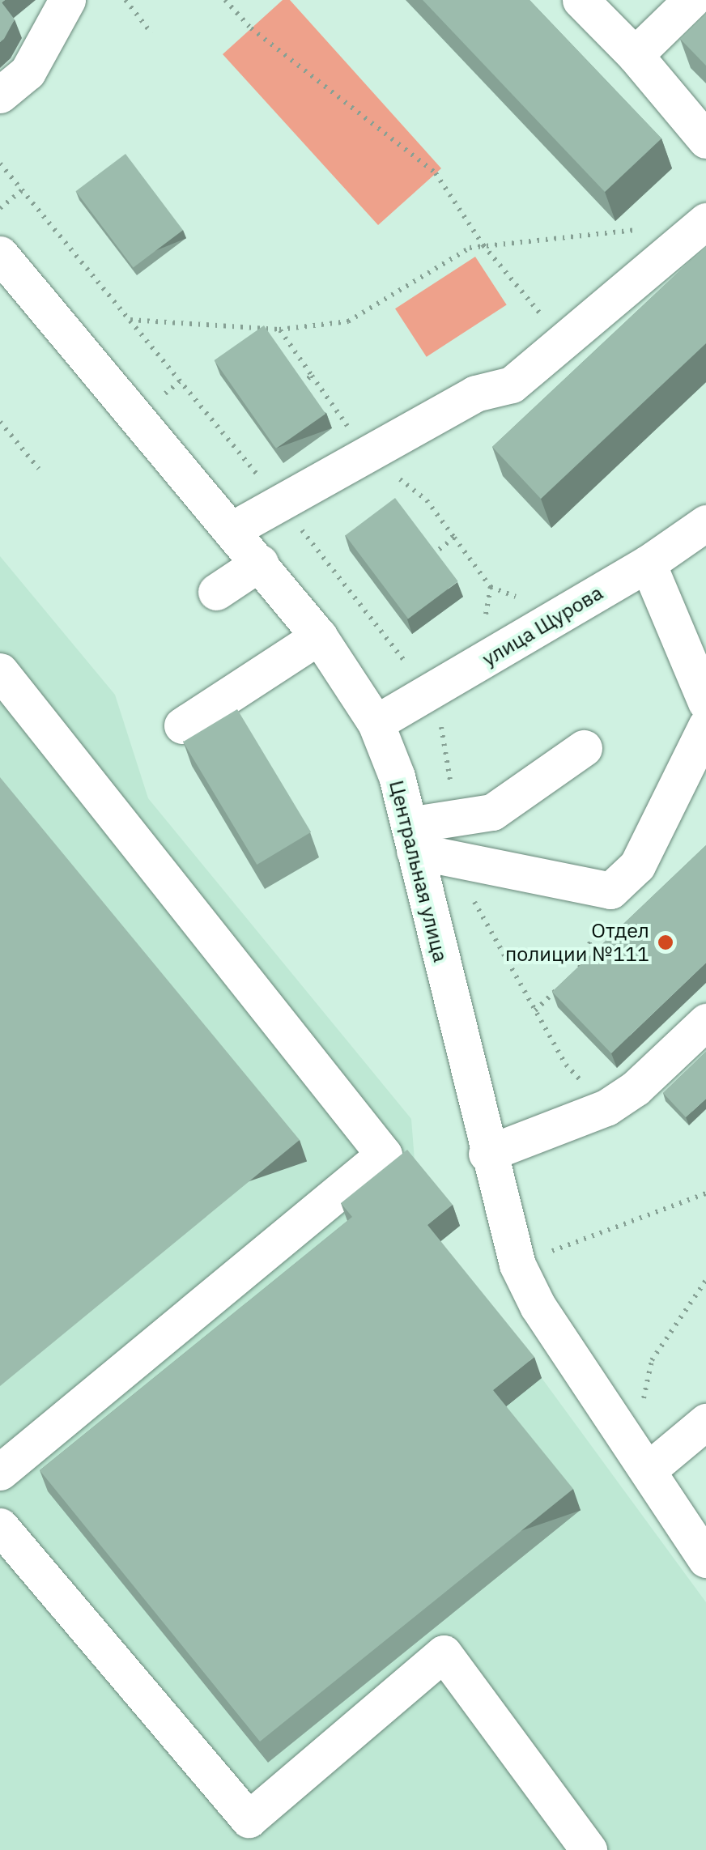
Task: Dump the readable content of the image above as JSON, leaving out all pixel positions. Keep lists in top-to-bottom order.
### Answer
{
  "streets": {
    "street": ["улица Щурова", "Центральная улица"]
  },
  "crossings": [
    ["улица Щурова", "Центральная улица"]
  ],
  "places": ["Отдел полиции №111"]
}
